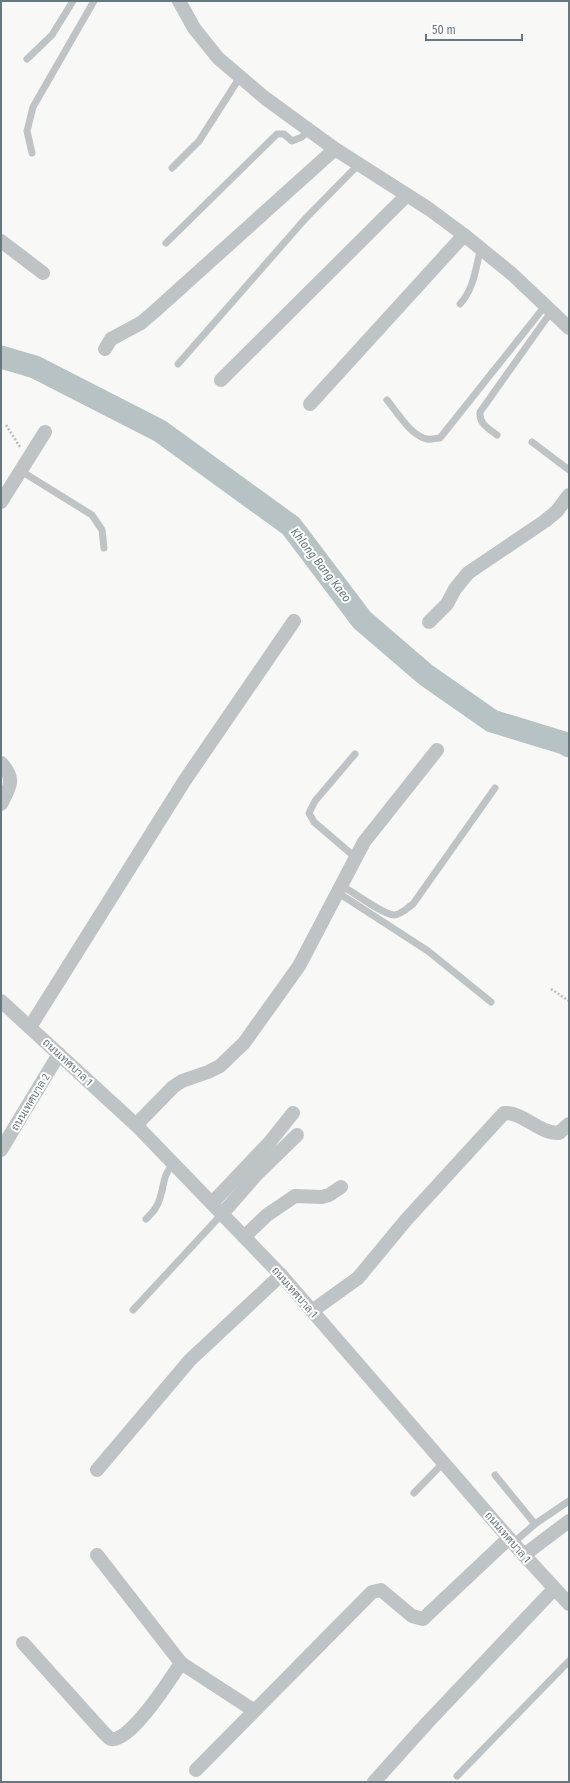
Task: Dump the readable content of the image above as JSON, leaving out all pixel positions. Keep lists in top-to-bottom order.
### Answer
{
  "streets": {
    "street": ["ถนนเทศบาล 1", "ถนนเทศบาล 2"]
  },
  "crossings": [
    ["ถนนเทศบาล 1", "ถนนเทศบาล 2"]
  ],
  "water": ["Khlong Bang Kaeo"],
  "scale_bar": "50 m"
}
